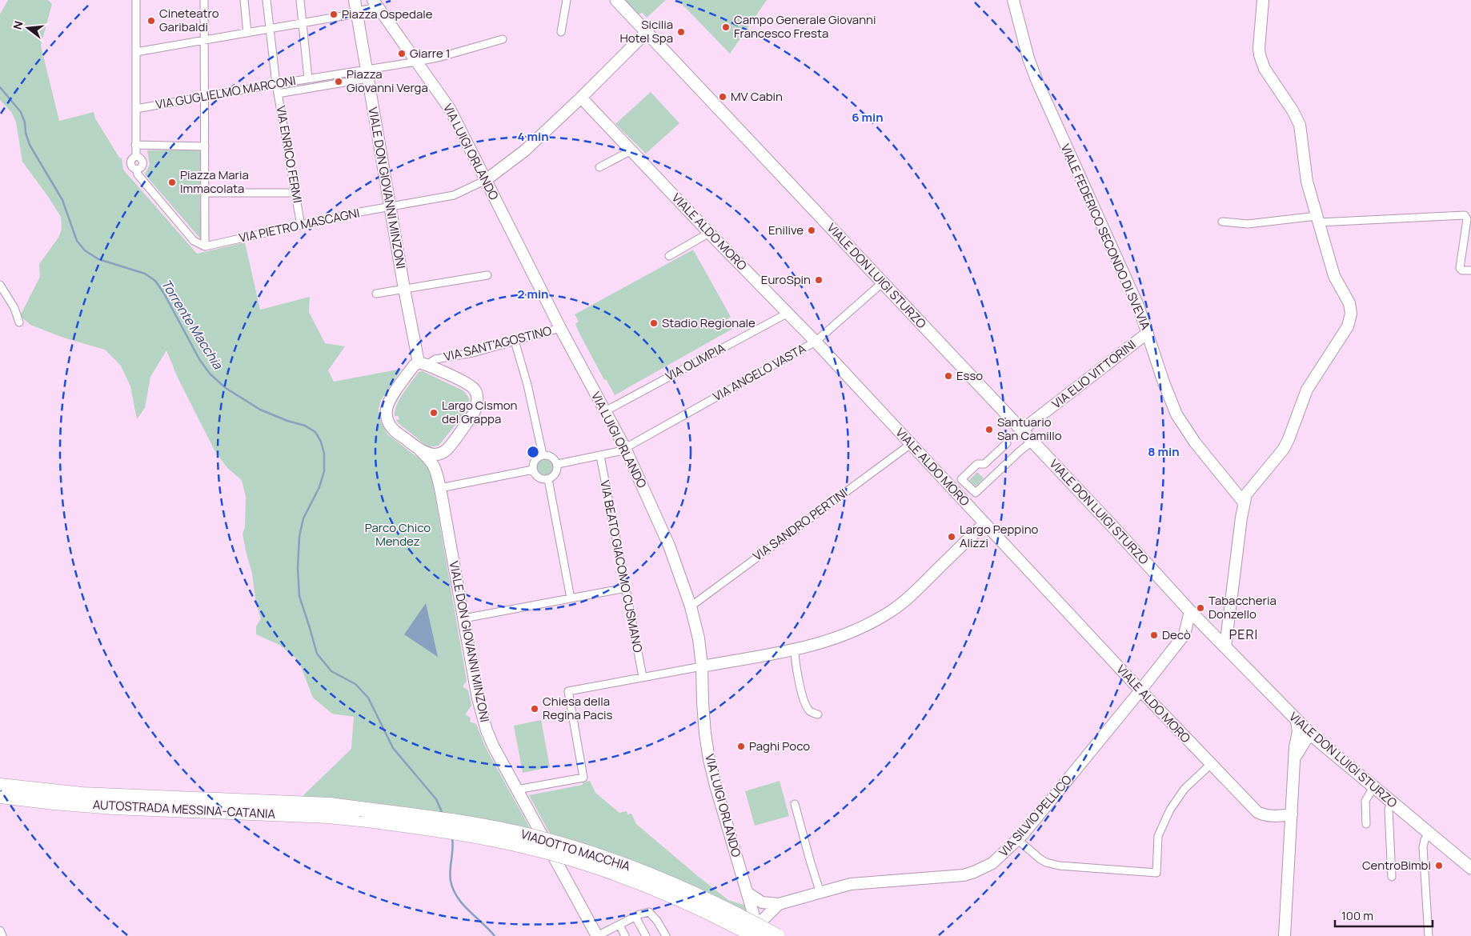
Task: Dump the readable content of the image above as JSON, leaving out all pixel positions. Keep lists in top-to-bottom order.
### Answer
{
  "streets": {
    "highway": ["AUTOSTRADA MESSINA-CATANIA", "VIADOTTO MACCHIA"],
    "main road": ["VIALE DON LUIGI STURZO"],
    "street": [
      "VIA GUGLIELMO MARCONI",
      "VIA LUIGI ORLANDO",
      "VIA ENRICO FERMI",
      "VIALE DON GIOVANNI MINZONI",
      "VIA PIETRO MASCAGNI",
      "VIALE ALDO MORO",
      "VIALE FEDERICO SECONDO DI SVEVIA",
      "VIA SANT'AGOSTINO",
      "VIA OLIMPIA",
      "VIA ANGELO VASTA",
      "VIA ELIO VITTORINI",
      "VIA SANDRO PERTINI",
      "VIA BEATO GIACOMO CUSMANO",
      "VIA SILVIO PELLICO"
    ]
  },
  "crossings": [
    ["VIA GUGLIELMO MARCONI", "VIA ENRICO FERMI"],
    ["VIA GUGLIELMO MARCONI", "VIALE DON GIOVANNI MINZONI"],
    ["VIA LUIGI ORLANDO", "VIA PIETRO MASCAGNI"],
    ["VIA LUIGI ORLANDO", "VIA SANT'AGOSTINO"],
    ["VIA LUIGI ORLANDO", "VIA OLIMPIA"],
    ["VIA LUIGI ORLANDO", "VIA ANGELO VASTA"],
    ["VIA LUIGI ORLANDO", "VIA SANDRO PERTINI"],
    ["VIA LUIGI ORLANDO", "VIADOTTO MACCHIA"],
    ["VIA ENRICO FERMI", "VIA PIETRO MASCAGNI"],
    ["VIALE DON GIOVANNI MINZONI", "VIA PIETRO MASCAGNI"],
    ["VIALE DON GIOVANNI MINZONI", "VIA SANT'AGOSTINO"],
    ["VIALE ALDO MORO", "VIA OLIMPIA"],
    ["VIALE ALDO MORO", "VIA ANGELO VASTA"],
    ["VIALE ALDO MORO", "VIA SANDRO PERTINI"],
    ["VIALE ALDO MORO", "VIA SILVIO PELLICO"],
    ["VIALE FEDERICO SECONDO DI SVEVIA", "VIA ELIO VITTORINI"],
    ["VIALE DON LUIGI STURZO", "VIA ANGELO VASTA"],
    ["VIALE DON LUIGI STURZO", "VIA ELIO VITTORINI"],
    ["VIA ANGELO VASTA", "VIA BEATO GIACOMO CUSMANO"],
    ["AUTOSTRADA MESSINA-CATANIA", "VIADOTTO MACCHIA"]
  ],
  "districts": ["PERI"],
  "water": ["Torrente Macchia"],
  "parks": ["Parco Chico Mendez"],
  "places": [
    "Piazza Ospedale",
    "Cineteatro Garibaldi",
    "Campo Generale Giovanni Francesco Fresta",
    "Sicilia Hotel Spa",
    "Giarre 1",
    "Piazza Giovanni Verga",
    "MV Cabin",
    "Piazza Maria Immacolata",
    "Enilive",
    "EuroSpin",
    "Stadio Regionale",
    "Esso",
    "Largo Cismon del Grappa",
    "Santuario San Camillo",
    "Largo Peppino Alizzi",
    "Tabaccheria Donzello",
    "Decò",
    "Chiesa della Regina Pacis",
    "Paghi Poco",
    "CentroBimbi"
  ],
  "scale_bar": "100 m",
  "north": "left",
  "rings": [
    "6 min",
    "4 min",
    "2 min",
    "8 min"
  ]
}
